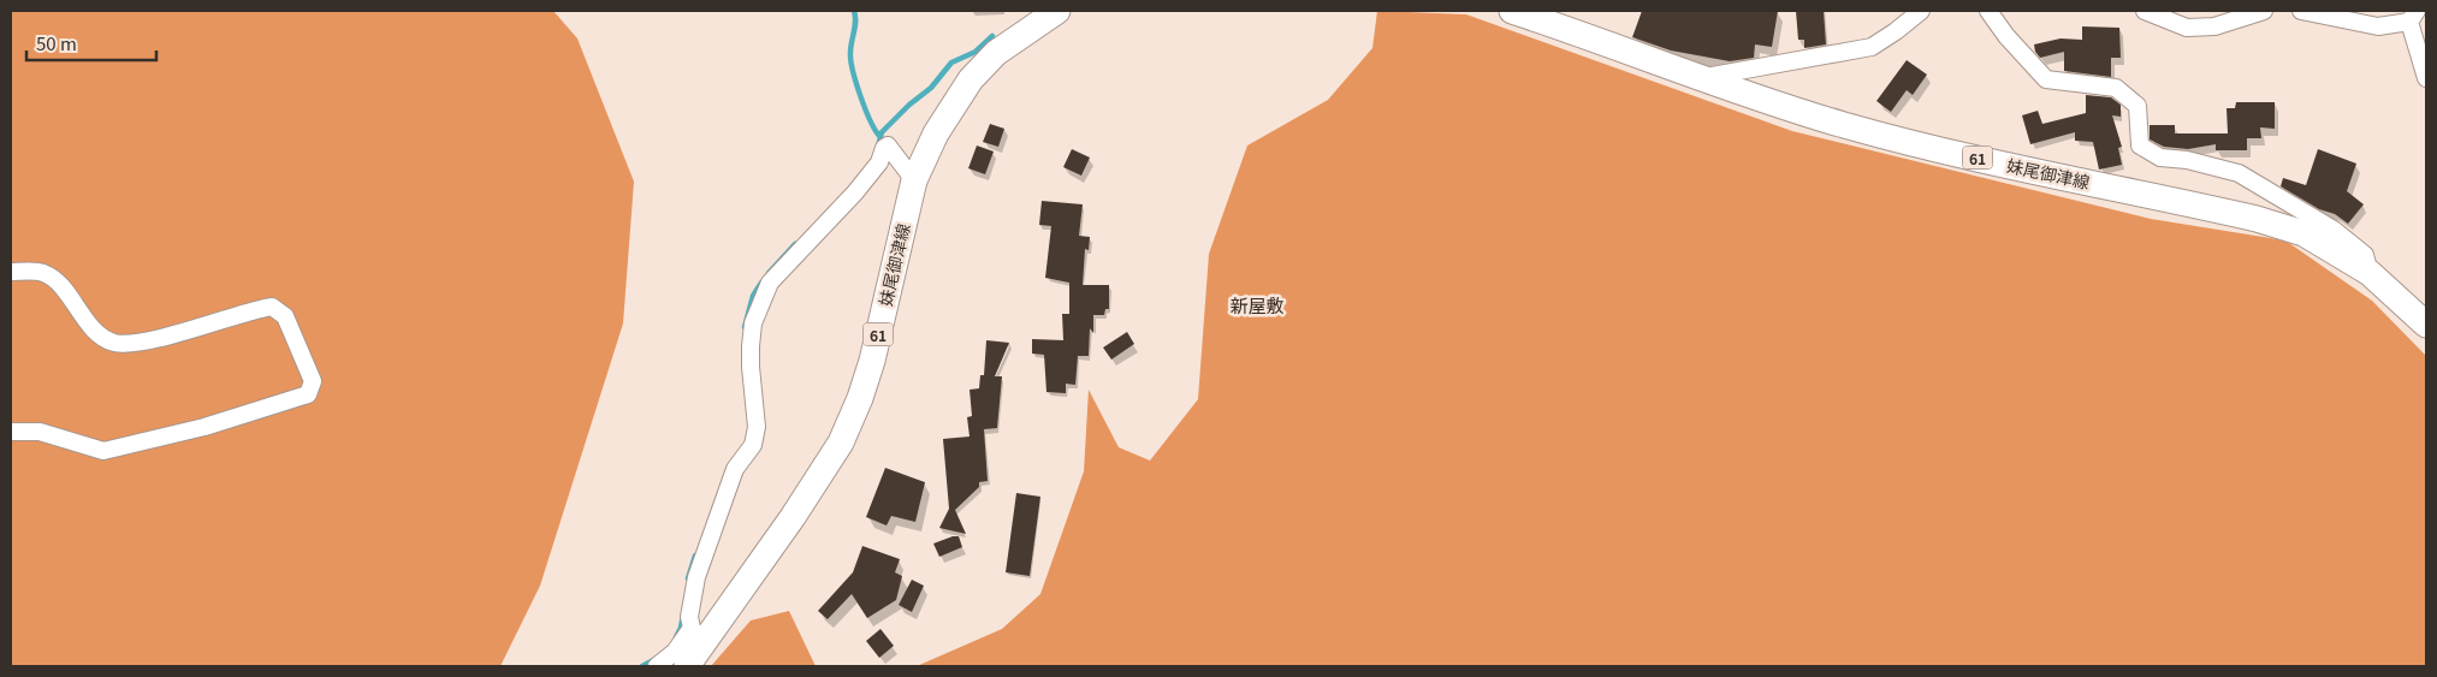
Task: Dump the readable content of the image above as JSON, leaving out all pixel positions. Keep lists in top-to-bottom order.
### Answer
{
  "streets": {
    "main road": ["61", "妹尾御津線"]
  },
  "districts": ["新屋敷"],
  "scale_bar": "50 m"
}
